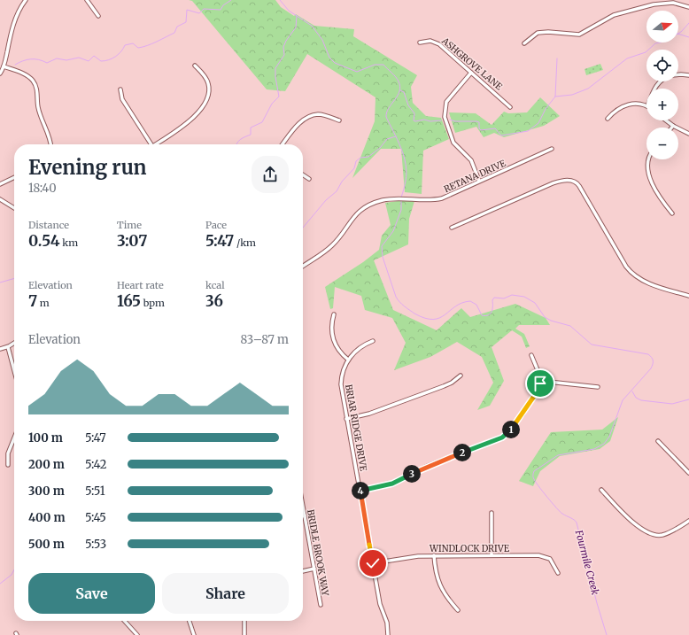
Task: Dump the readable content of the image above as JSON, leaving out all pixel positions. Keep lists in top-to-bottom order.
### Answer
{
  "streets": {
    "street": [
      "ASHGROVE LANE",
      "RETANA DRIVE",
      "BRIAR RIDGE DRIVE",
      "WINDLOCK DRIVE",
      "BRIDLE BROOK WAY"
    ]
  },
  "crossings": [
    ["BRIAR RIDGE DRIVE", "WINDLOCK DRIVE"]
  ],
  "water": ["Fourmile Creek"],
  "north": "right",
  "page": {
    "map_buttons": ["+", "−"],
    "heading": ["Evening run", "18:40"],
    "stats": [
      ["Distance", "0.54 km"],
      ["Time", "3:07"],
      ["Pace", "5:47 /km"],
      ["Elevation", "7 m"],
      ["Heart rate", "165 bpm"],
      ["kcal", "36"]
    ],
    "chart": ["Elevation", "83–87 m"],
    "pins": [
      "1",
      "2",
      "3",
      "4"
    ],
    "list": [
      {
        "name": "100 m",
        "note": "5:47"
      },
      {
        "name": "200 m",
        "note": "5:42"
      },
      {
        "name": "300 m",
        "note": "5:51"
      },
      {
        "name": "400 m",
        "note": "5:45"
      },
      {
        "name": "500 m",
        "note": "5:53"
      }
    ],
    "buttons": ["Save", "Share"]
  }
}
